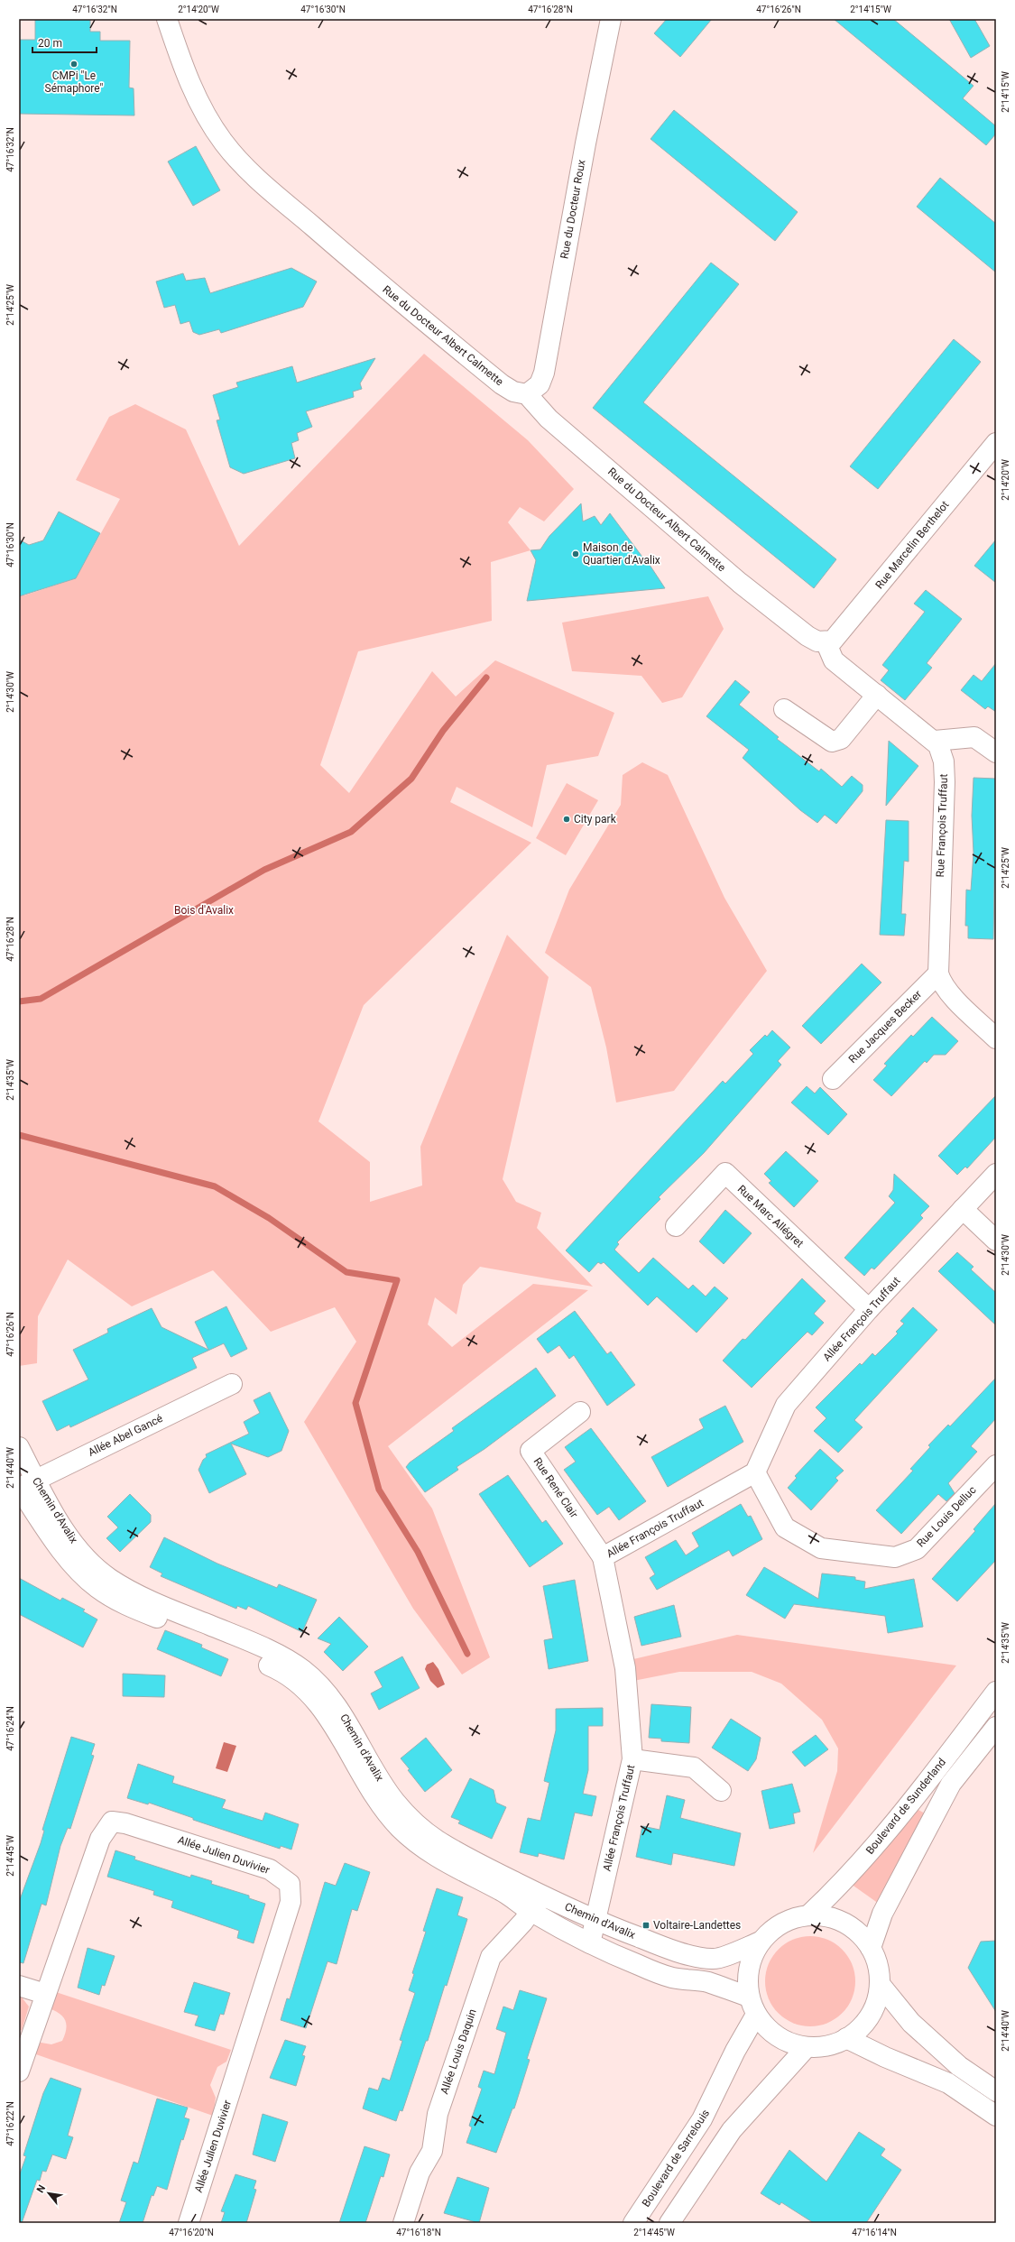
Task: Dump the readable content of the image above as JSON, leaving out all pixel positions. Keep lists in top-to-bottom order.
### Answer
{
  "streets": {
    "street": [
      "Rue du Docteur Roux",
      "Rue du Docteur Albert Calmette",
      "Rue Marcelin Berthelot",
      "Rue François Truffaut",
      "Rue Jacques Becker",
      "Rue Marc Allégret",
      "Allée François Truffaut",
      "Allée Abel Gancé",
      "Rue René Clair",
      "Chemin d'Avalix",
      "Rue Louis Delluc",
      "Boulevard de Sunderland",
      "Allée Julien Duvivier",
      "Allée Louis Daquin",
      "Boulevard de Sarrelouis"
    ]
  },
  "crossings": [
    ["Rue du Docteur Roux", "Rue du Docteur Albert Calmette"],
    ["Rue du Docteur Albert Calmette", "Rue Marcelin Berthelot"],
    ["Rue du Docteur Albert Calmette", "Rue François Truffaut"],
    ["Rue Marcelin Berthelot", "Rue François Truffaut"],
    ["Rue François Truffaut", "Rue Jacques Becker"],
    ["Rue Marc Allégret", "Allée François Truffaut"],
    ["Allée François Truffaut", "Rue René Clair"],
    ["Allée François Truffaut", "Chemin d'Avalix"],
    ["Allée François Truffaut", "Rue Louis Delluc"],
    ["Allée Abel Gancé", "Chemin d'Avalix"],
    ["Chemin d'Avalix", "Allée Louis Daquin"]
  ],
  "parks": ["Bois d'Avalix"],
  "places": {
    "other": ["CMPi \"Le Sémaphore\"", "Maison de Quartier d'Avalix", "City park"],
    "transit": ["Voltaire-Landettes"]
  },
  "scale_bar": "20 m",
  "north": "top left",
  "coordinates": [
    "47°16'32\"N",
    "2°14'20\"W",
    "47°16'30\"N",
    "47°16'28\"N",
    "47°16'26\"N",
    "2°14'15\"W",
    "2°14'25\"W",
    "2°14'30\"W",
    "2°14'35\"W",
    "2°14'40\"W",
    "47°16'24\"N",
    "2°14'45\"W",
    "47°16'22\"N",
    "47°16'20\"N",
    "47°16'18\"N",
    "47°16'14\"N"
  ]
}
